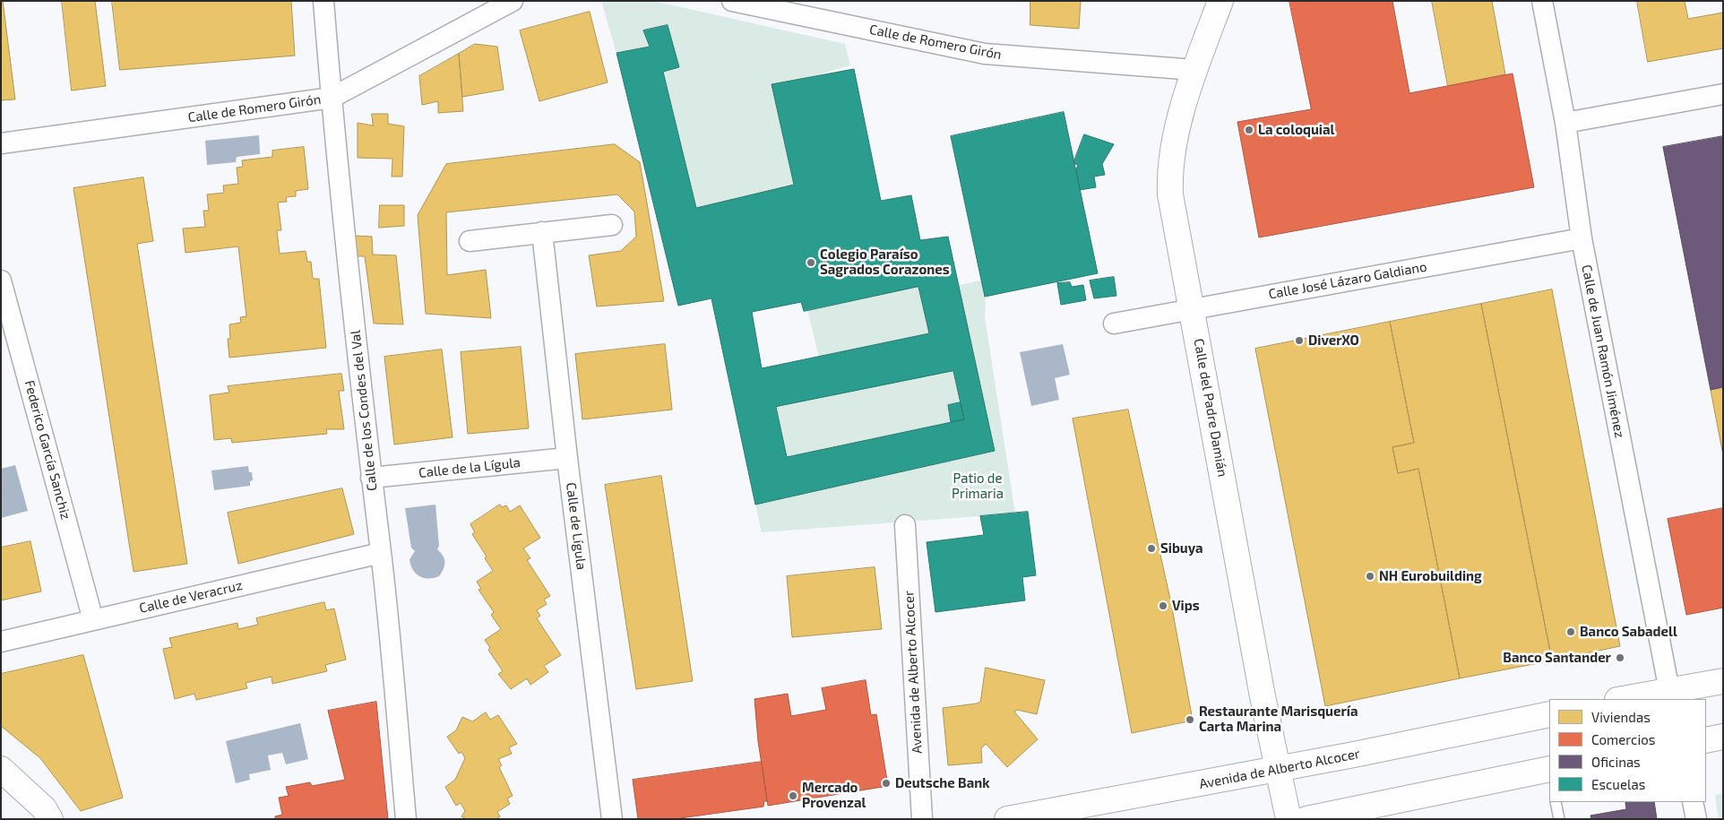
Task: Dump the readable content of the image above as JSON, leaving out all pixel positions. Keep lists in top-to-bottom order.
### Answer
{
  "streets": {
    "main road": ["Calle del Padre Damián", "Avenida de Alberto Alcocer"],
    "street": [
      "Calle de Romero Girón",
      "Calle José Lázaro Galdiano",
      "Calle de Juan Ramón Jiménez",
      "Calle de los Condes del Val",
      "Federico García Sanchiz",
      "Calle de la Lígula",
      "Calle de Lígula",
      "Calle de Veracruz"
    ]
  },
  "crossings": [
    ["Calle de Romero Girón", "Calle del Padre Damián"],
    ["Calle de Romero Girón", "Calle de los Condes del Val"],
    ["Calle José Lázaro Galdiano", "Calle de Juan Ramón Jiménez"],
    ["Calle José Lázaro Galdiano", "Calle del Padre Damián"],
    ["Calle del Padre Damián", "Avenida de Alberto Alcocer"],
    ["Calle de los Condes del Val", "Calle de la Lígula"],
    ["Calle de los Condes del Val", "Calle de Veracruz"],
    ["Federico García Sanchiz", "Calle de Veracruz"],
    ["Calle de la Lígula", "Calle de Lígula"]
  ],
  "parks": ["Patio de Primaria"],
  "places": [
    "La coloquial",
    "Colegio Paraíso Sagrados Corazones",
    "DiverXO",
    "Sibuya",
    "NH Eurobuilding",
    "Vips",
    "Banco Sabadell",
    "Banco Santander",
    "Restaurante Marisquería Carta Marina",
    "Deutsche Bank",
    "Mercado Provenzal"
  ],
  "legend": [
    "Viviendas",
    "Comercios",
    "Oficinas",
    "Escuelas"
  ]
}
